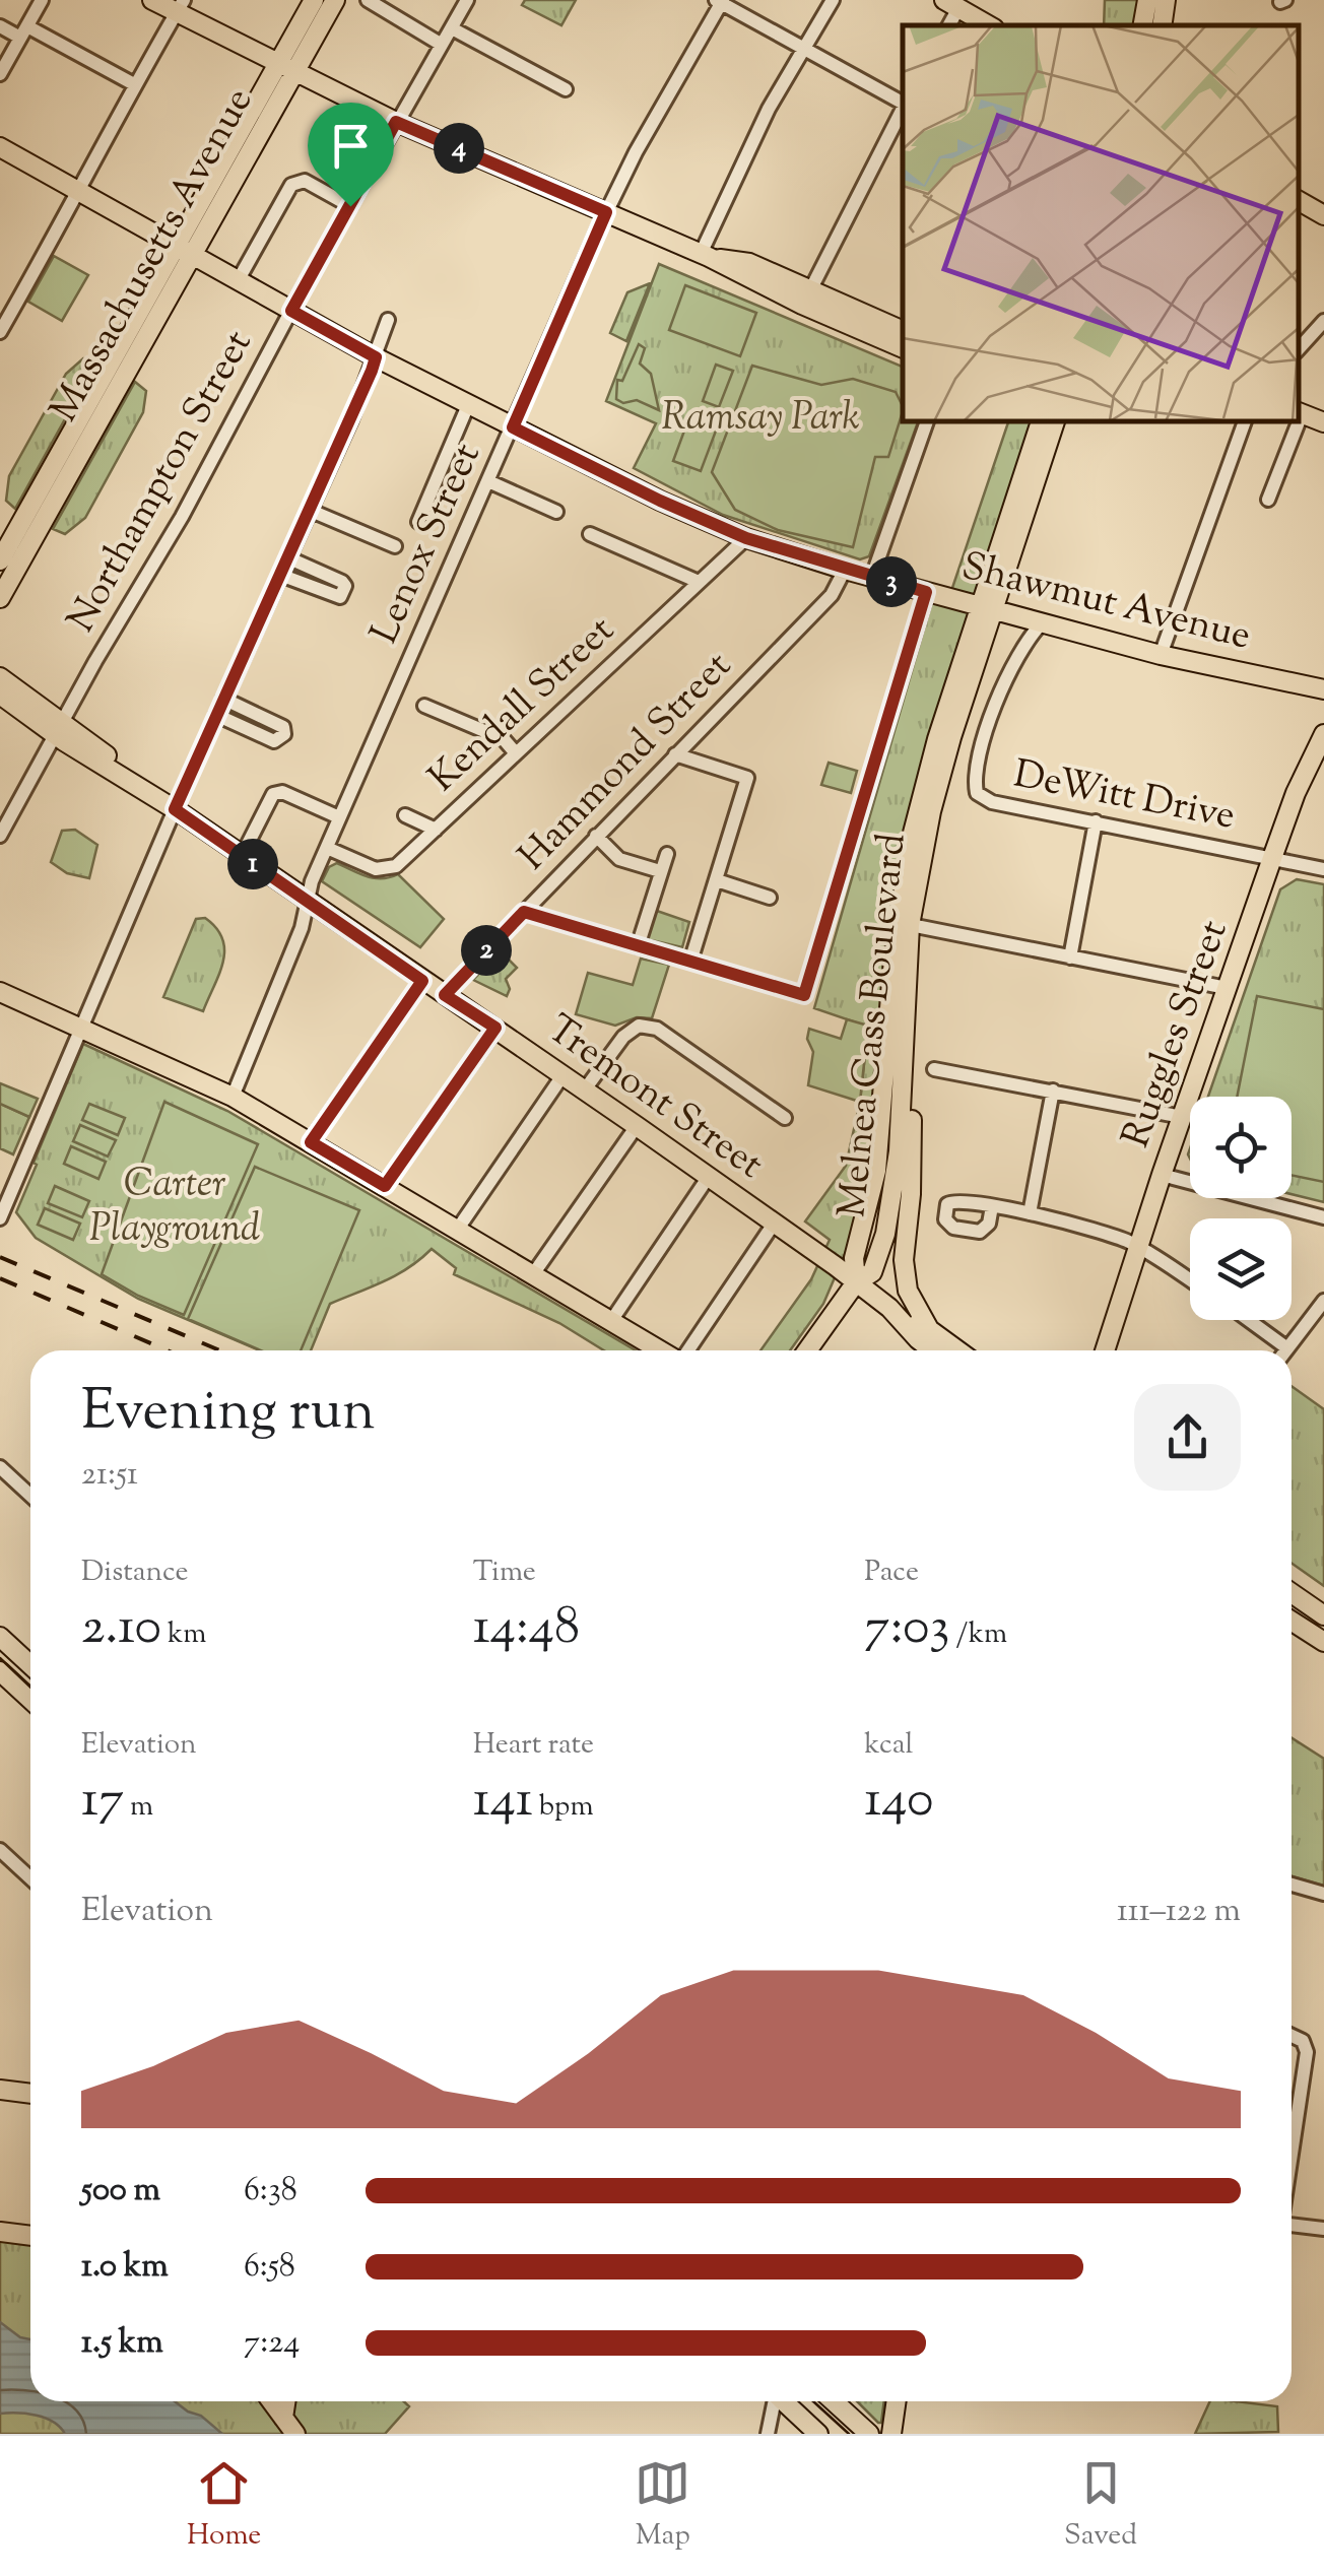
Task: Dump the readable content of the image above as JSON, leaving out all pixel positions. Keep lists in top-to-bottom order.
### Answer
{
  "streets": {
    "main road": [
      "Massachusetts Avenue",
      "Shawmut Avenue",
      "Melnea Cass Boulevard",
      "Ruggles Street",
      "Tremont Street"
    ],
    "street": [
      "Northampton Street",
      "Lenox Street",
      "Kendall Street",
      "Hammond Street",
      "DeWitt Drive"
    ]
  },
  "crossings": [
    ["Massachusetts Avenue", "Shawmut Avenue"],
    ["Northampton Street", "Shawmut Avenue"],
    ["Northampton Street", "Tremont Street"],
    ["Lenox Street", "Shawmut Avenue"],
    ["Lenox Street", "Kendall Street"],
    ["Lenox Street", "Tremont Street"],
    ["Shawmut Avenue", "Kendall Street"],
    ["Shawmut Avenue", "Hammond Street"],
    ["Shawmut Avenue", "DeWitt Drive"],
    ["Shawmut Avenue", "Melnea Cass Boulevard"],
    ["Hammond Street", "Tremont Street"],
    ["DeWitt Drive", "Ruggles Street"],
    ["Melnea Cass Boulevard", "Tremont Street"]
  ],
  "parks": ["Ramsay Park", "Carter Playground"],
  "page": {
    "pins": [
      "4",
      "3",
      "1",
      "2"
    ],
    "heading": ["Evening run", "21:51"],
    "stats": [
      ["Distance", "2.10 km"],
      ["Time", "14:48"],
      ["Pace", "7:03 /km"],
      ["Elevation", "17 m"],
      ["Heart rate", "141 bpm"],
      ["kcal", "140"]
    ],
    "chart": ["Elevation", "111–122 m"],
    "list": [
      {
        "name": "500 m",
        "note": "6:38"
      },
      {
        "name": "1.0 km",
        "note": "6:58"
      },
      {
        "name": "1.5 km",
        "note": "7:24"
      }
    ],
    "tabs": ["Home", "Map", "Saved"]
  }
}
